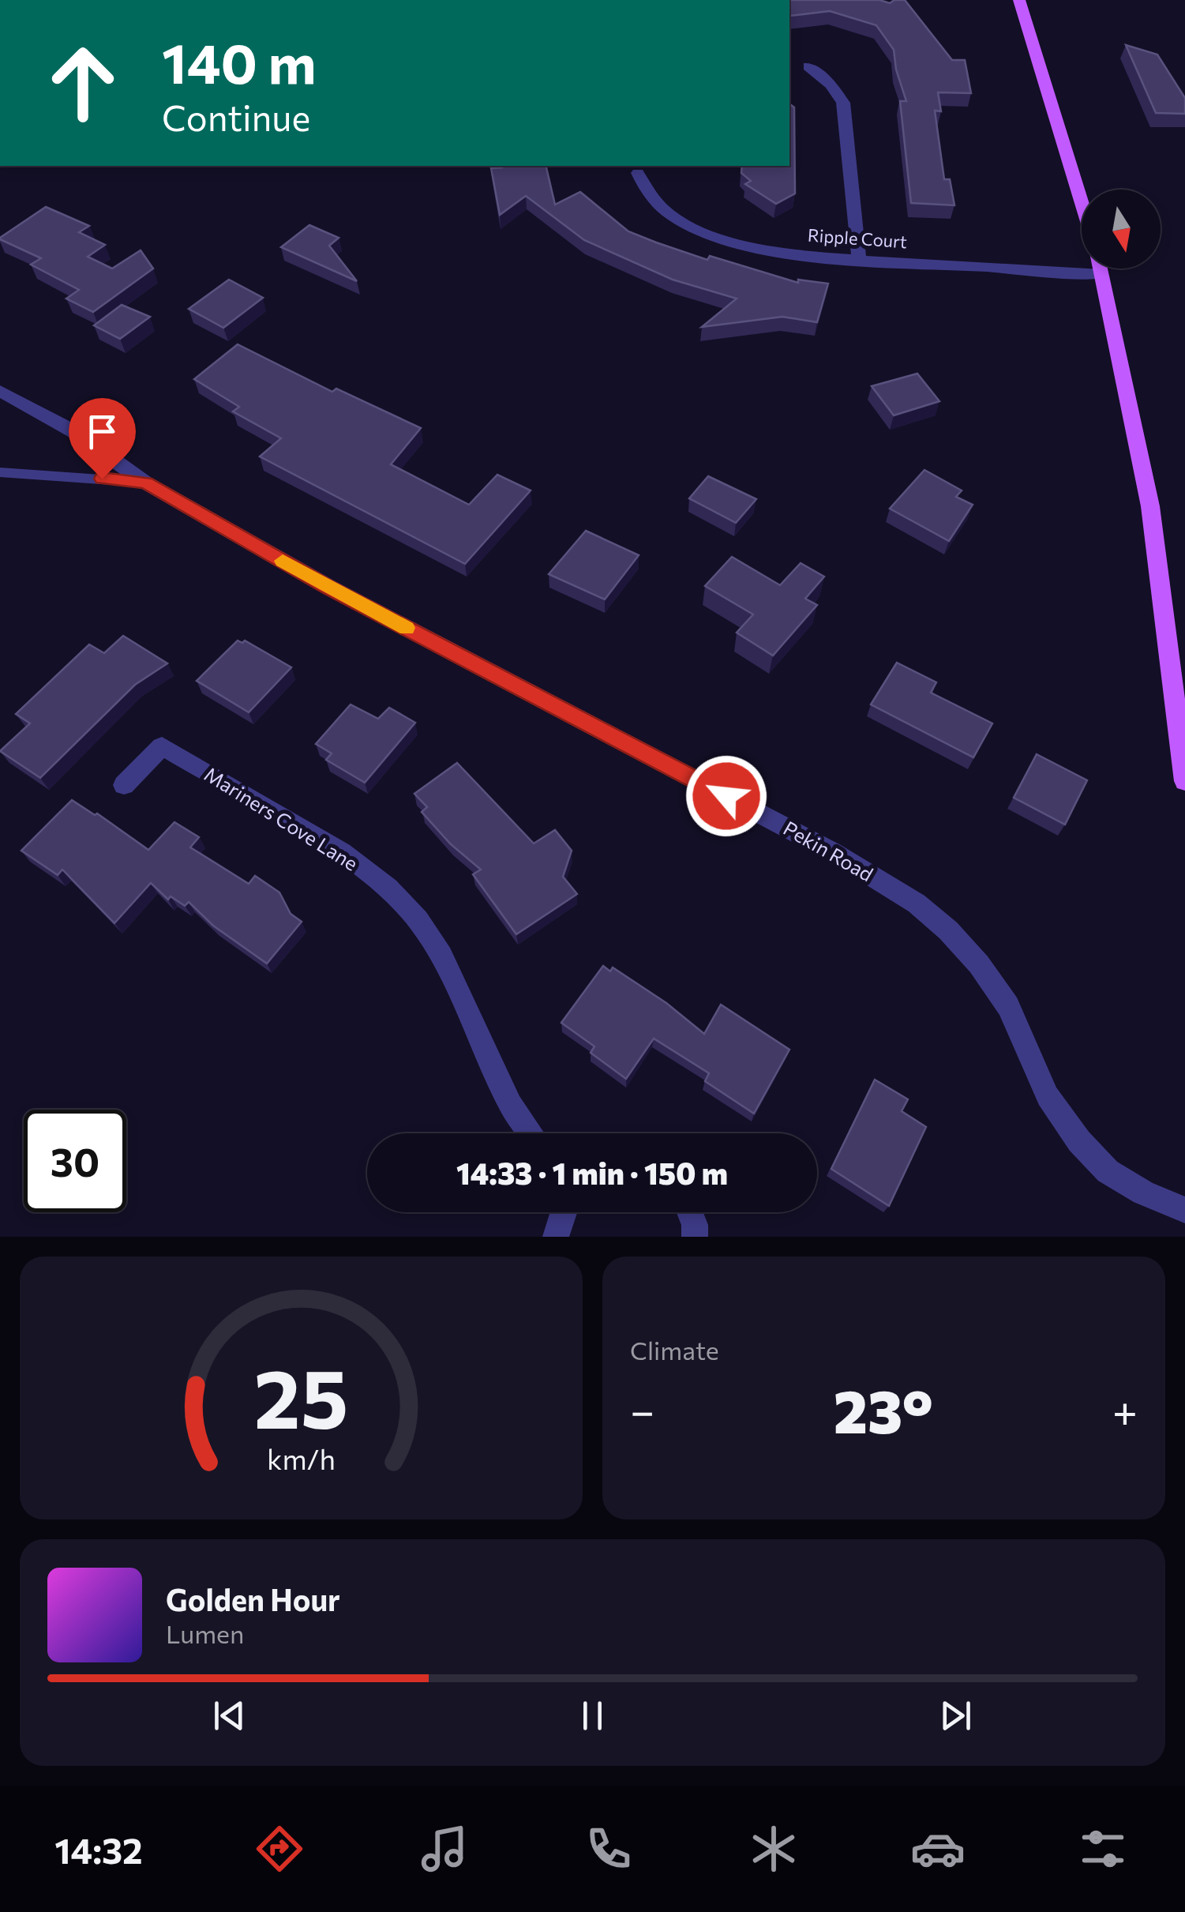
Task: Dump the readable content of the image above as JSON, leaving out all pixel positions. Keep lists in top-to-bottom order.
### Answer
{
  "streets": {
    "street": ["Ripple Court", "Mariners Cove Lane", "Pekin Road"]
  },
  "north": "bottom",
  "page": {
    "turn": ["140 m", "Continue"],
    "limit": "30",
    "trip": "14:33 · 1 min · 150 m",
    "tile": "Climate",
    "heat": ["−", "23°", "+"],
    "song": ["Golden Hour", "Lumen"],
    "tabs": "14:32",
    "gauge": ["25", "km/h"]
  }
}
